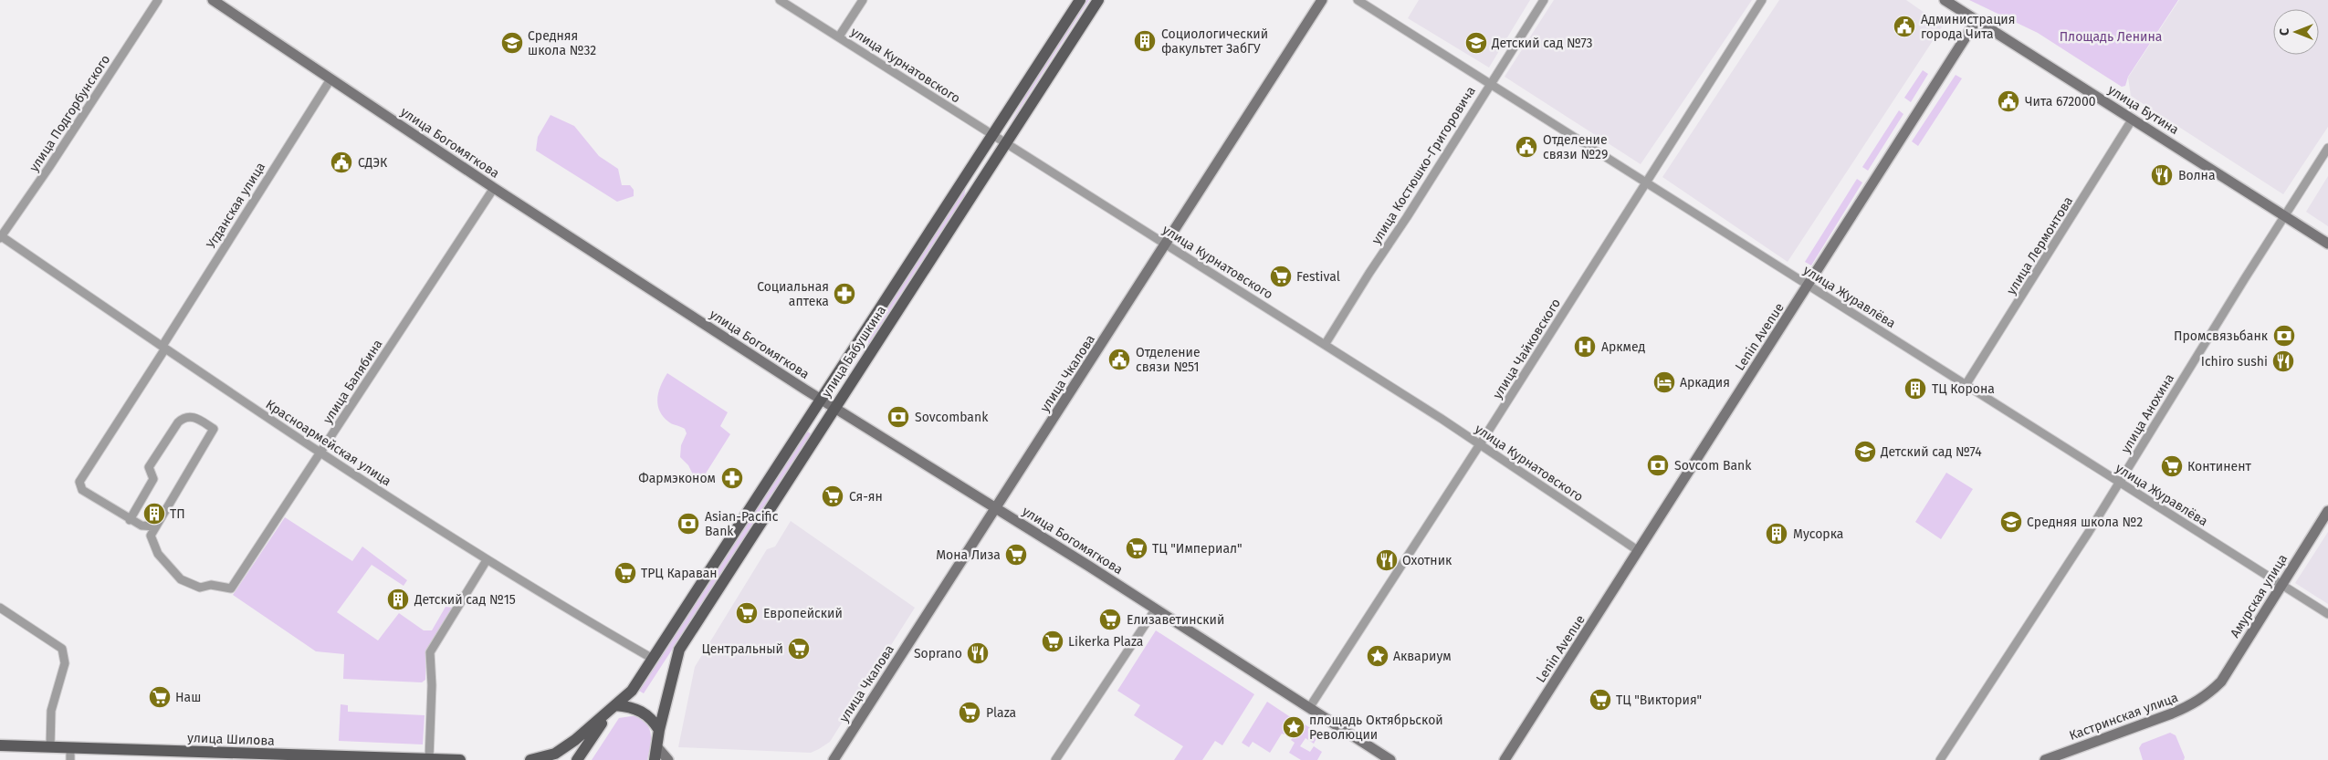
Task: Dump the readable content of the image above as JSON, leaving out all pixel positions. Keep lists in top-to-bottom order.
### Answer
{
  "streets": {
    "main road": [
      "улица Бутина",
      "улица Богомягкова",
      "Lenin Avenue",
      "улица Бабушкина",
      "улица Чкалова",
      "Амурская улица",
      "Кастринская улица",
      "улица Шилова"
    ],
    "street": [
      "улица Курнатовского",
      "улица Подгорбунского",
      "улица Костюшко-Григоровича",
      "Угданская улица",
      "улица Лермонтова",
      "улица Журавлёва",
      "улица Чайковского",
      "улица Балябина",
      "улица Анохина",
      "Красноармейская улица"
    ]
  },
  "crossings": [
    ["улица Курнатовского", "улица Костюшко-Григоровича"],
    ["улица Курнатовского", "Lenin Avenue"],
    ["улица Курнатовского", "улица Чайковского"],
    ["улица Курнатовского", "улица Бабушкина"],
    ["улица Курнатовского", "улица Чкалова"],
    ["улица Бутина", "улица Лермонтова"],
    ["улица Бутина", "Lenin Avenue"],
    ["улица Бутина", "улица Анохина"],
    ["улица Подгорбунского", "Красноармейская улица"],
    ["улица Богомягкова", "Угданская улица"],
    ["улица Богомягкова", "улица Чайковского"],
    ["улица Богомягкова", "улица Бабушкина"],
    ["улица Богомягкова", "улица Чкалова"],
    ["улица Богомягкова", "улица Балябина"],
    ["улица Костюшко-Григоровича", "улица Журавлёва"],
    ["Угданская улица", "Красноармейская улица"],
    ["улица Лермонтова", "улица Журавлёва"],
    ["улица Журавлёва", "Lenin Avenue"],
    ["улица Журавлёва", "улица Чайковского"],
    ["улица Журавлёва", "улица Анохина"],
    ["улица Журавлёва", "Амурская улица"],
    ["улица Бабушкина", "Красноармейская улица"],
    ["улица Балябина", "Красноармейская улица"],
    ["Амурская улица", "Кастринская улица"]
  ],
  "parks": ["Площадь Ленина"],
  "places": {
    "public building": [
      "Администрация города Чита",
      "Чита 672000",
      "Отделение связи №29",
      "СДЭК",
      "Отделение связи №51"
    ],
    "building": [
      "Социологический факультет ЗабГУ",
      "ТЦ Корона",
      "ТП",
      "Мусорка",
      "Детский сад №15"
    ],
    "school or university": [
      "Средняя школа №32",
      "Детский сад №73",
      "Детский сад №74",
      "Средняя школа №2"
    ],
    "restaurant": [
      "Волна",
      "Ichiro sushi",
      "Охотник",
      "Soprano"
    ],
    "supermarket": [
      "Festival",
      "Континент",
      "Ся-ян",
      "ТЦ \"Империал\"",
      "Мона Лиза",
      "ТРЦ Караван",
      "Европейский",
      "Елизаветинский",
      "Likerka Plaza",
      "Центральный",
      "Наш",
      "ТЦ \"Виктория\"",
      "Plaza"
    ],
    "pharmacy": ["Социальная аптека", "Фармэконом"],
    "bank": [
      "Промсвязьбанк",
      "Sovcombank",
      "Sovcom Bank",
      "Asian-Pacific Bank"
    ],
    "hospital": ["Аркмед"],
    "hotel": ["Аркадия"],
    "place": ["Аквариум", "площадь Октябрьской Революции"]
  },
  "north": "left"
}
